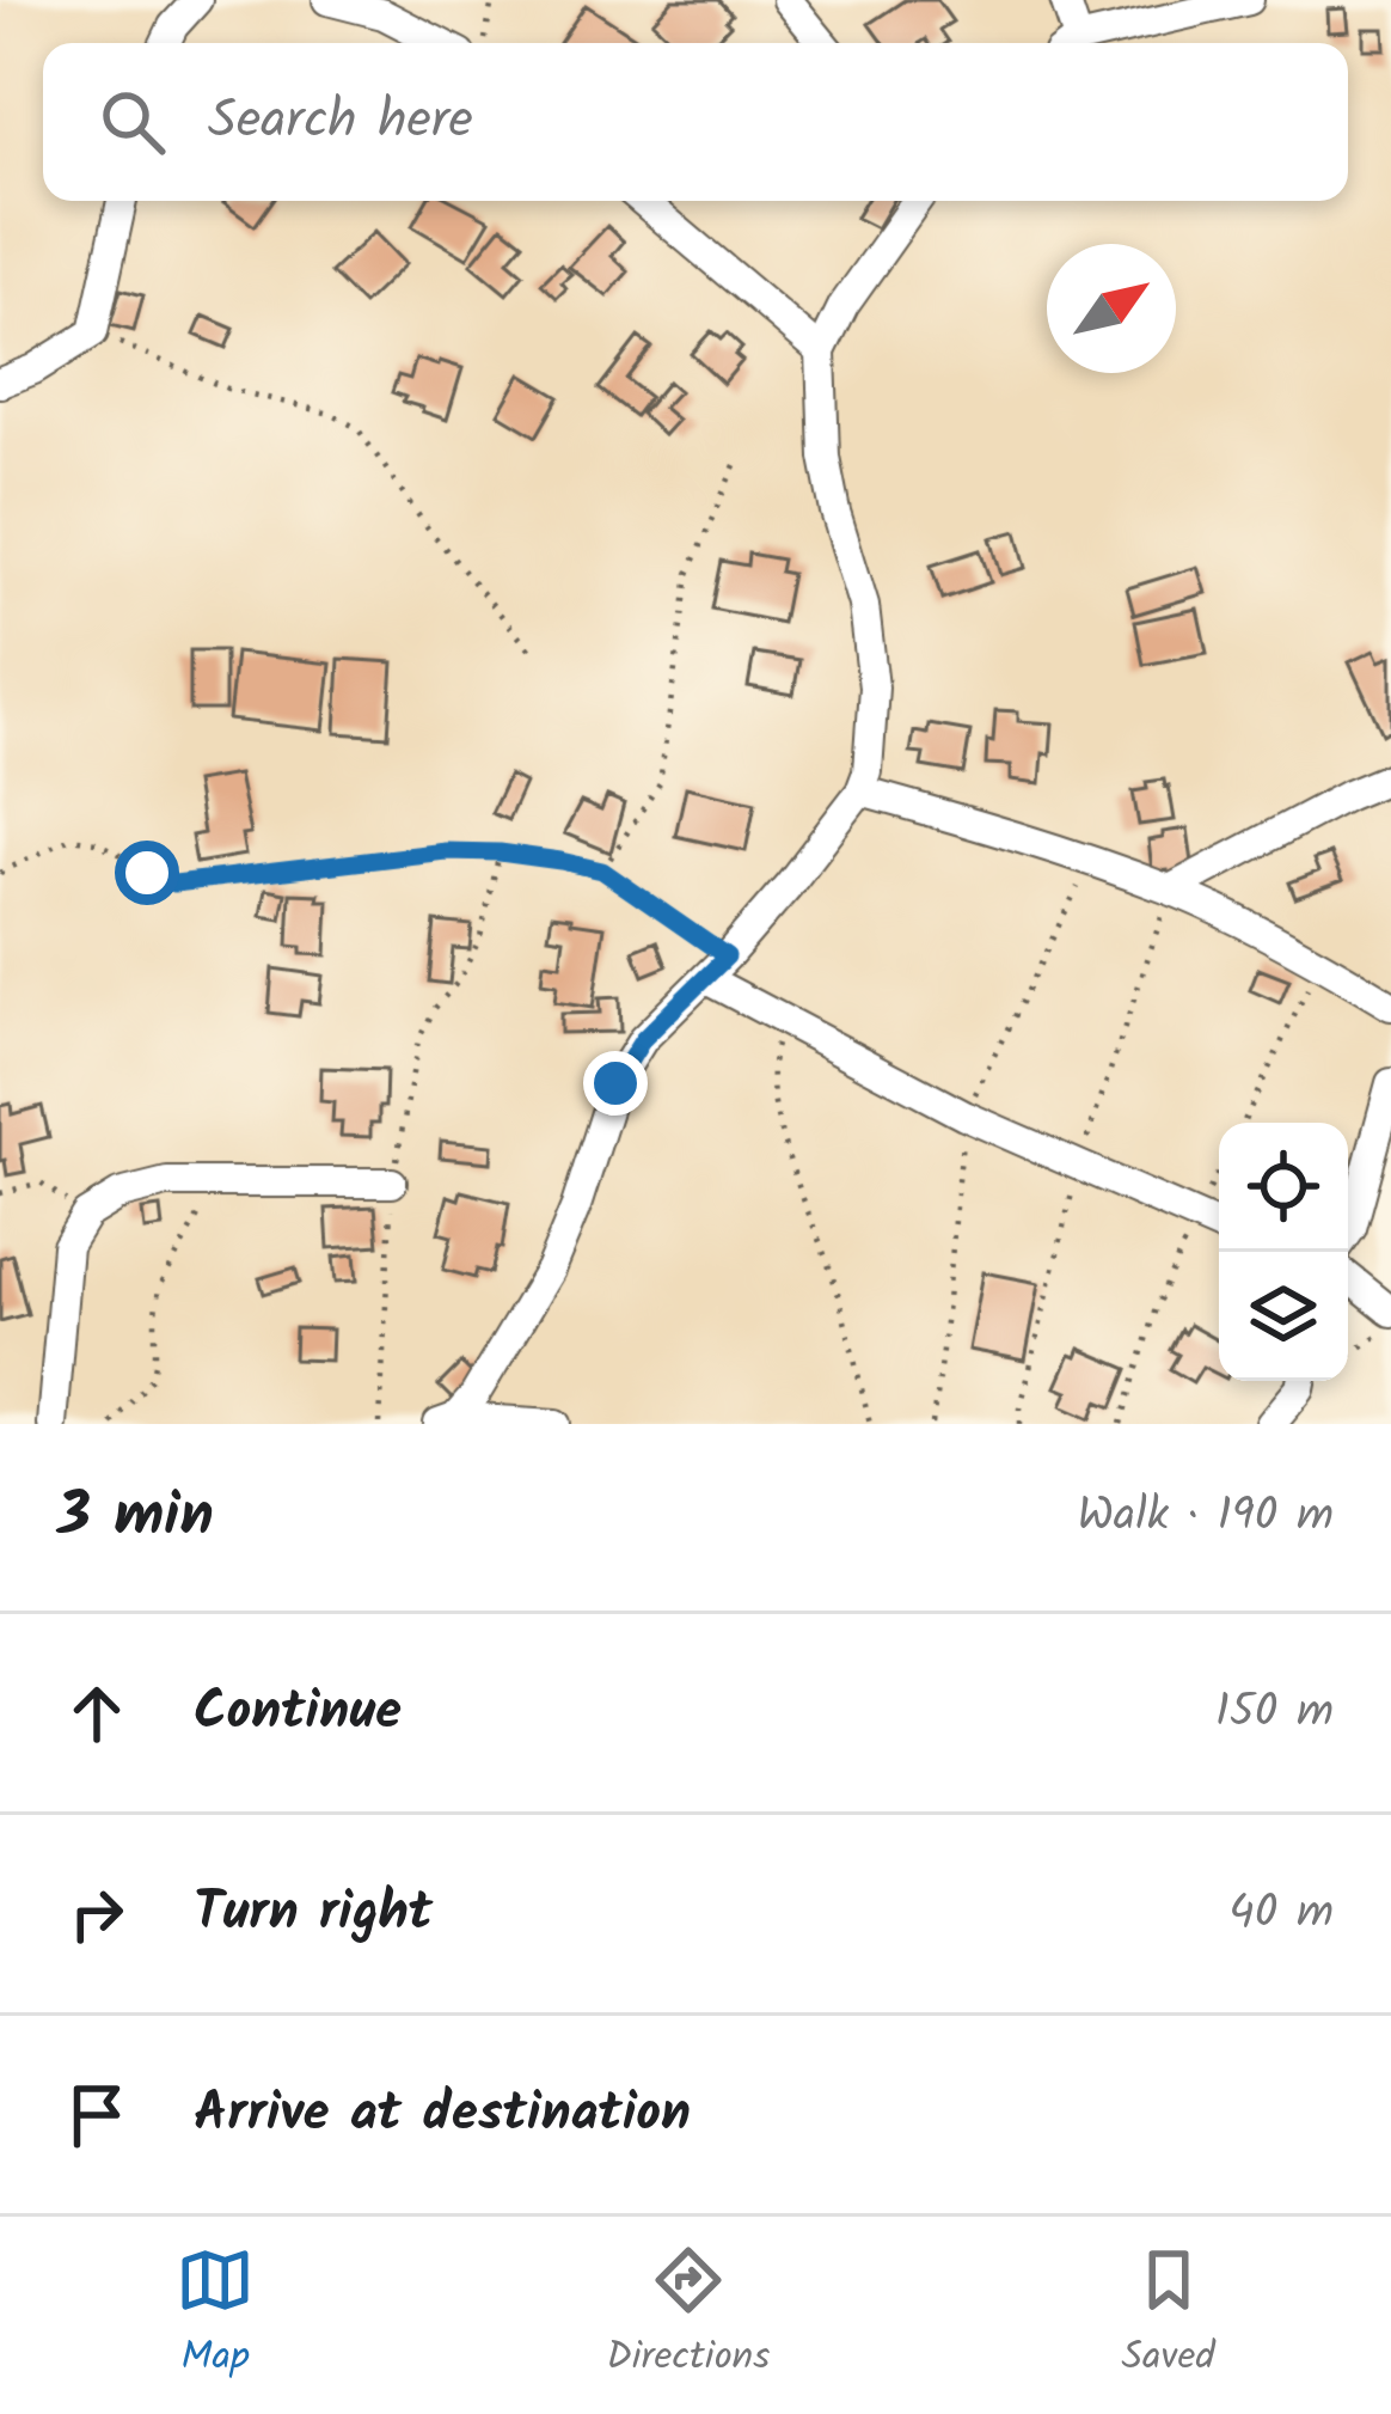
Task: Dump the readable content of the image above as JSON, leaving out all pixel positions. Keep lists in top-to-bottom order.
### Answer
{
  "north": "top right",
  "page": {
    "search": "Search here",
    "heading": ["3 min", "Walk · 190 m"],
    "list": [
      ["Continue", "150 m"],
      ["Turn right", "40 m"],
      "Arrive at destination"
    ],
    "nav": ["Map", "Directions", "Saved"]
  }
}
